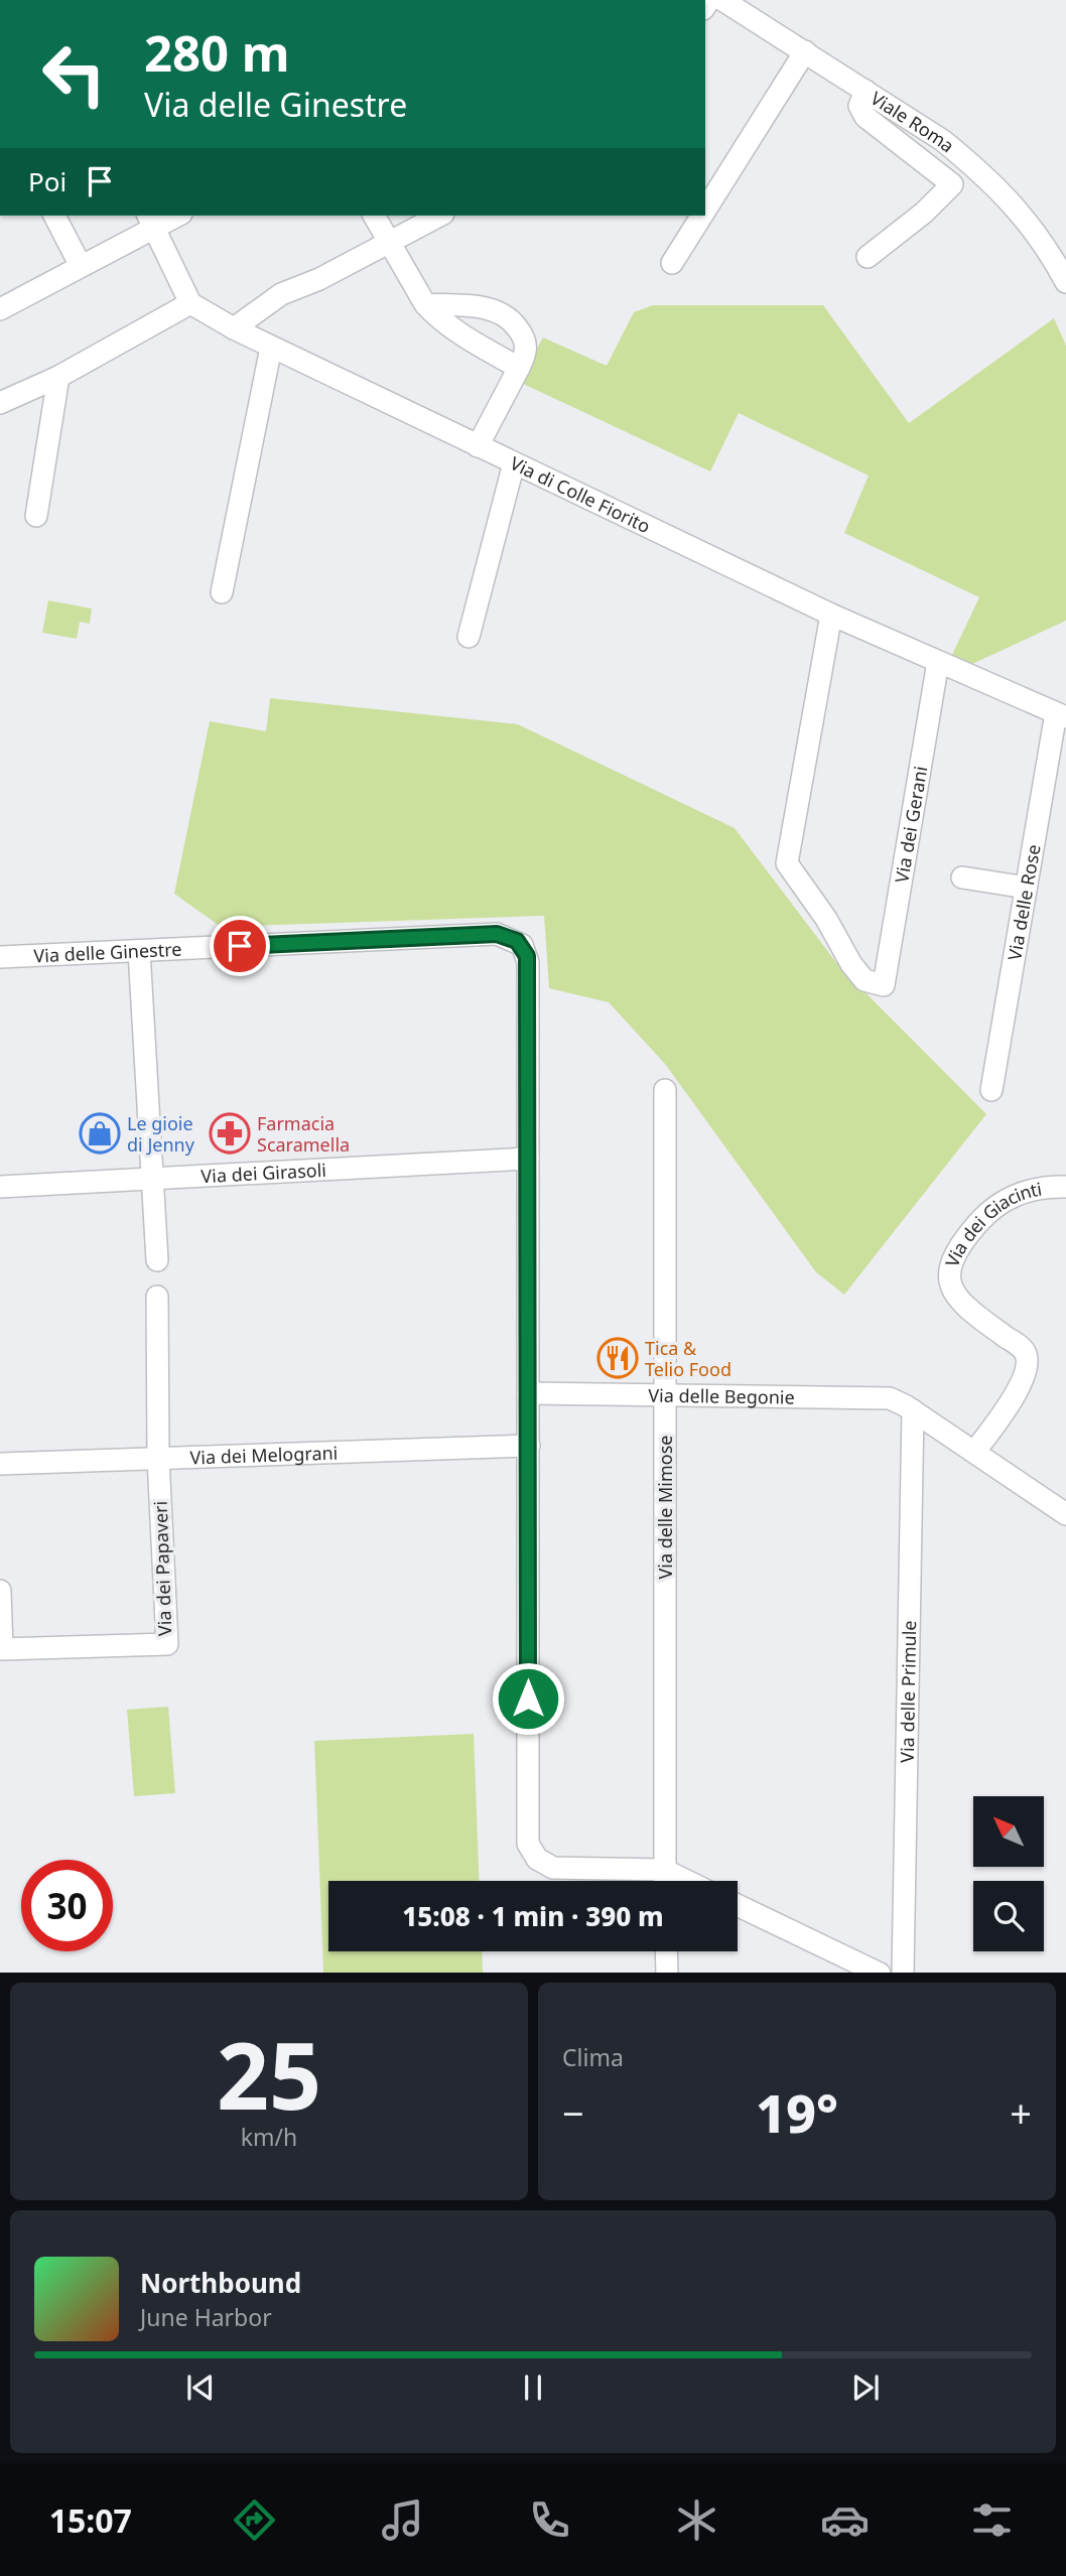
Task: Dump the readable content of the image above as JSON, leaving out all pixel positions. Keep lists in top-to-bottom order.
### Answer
{
  "streets": {
    "street": [
      "Viale Roma",
      "Via di Colle Fiorito",
      "Via dei Gerani",
      "Via delle Rose",
      "Via delle Ginestre",
      "Via dei Girasoli",
      "Via dei Giacinti",
      "Via delle Begonie",
      "Via dei Melograni",
      "Via delle Mimose",
      "Via dei Papaveri",
      "Via delle Primule"
    ]
  },
  "crossings": [
    ["Via di Colle Fiorito", "Via dei Gerani"],
    ["Via di Colle Fiorito", "Via delle Rose"],
    ["Via delle Ginestre", "Via dei Girasoli"],
    ["Via delle Ginestre", "Via delle Begonie"],
    ["Via delle Ginestre", "Via dei Melograni"],
    ["Via delle Ginestre", "Via delle Mimose"],
    ["Via dei Giacinti", "Via delle Begonie"],
    ["Via delle Begonie", "Via delle Mimose"],
    ["Via delle Begonie", "Via delle Primule"],
    ["Via dei Melograni", "Via dei Papaveri"]
  ],
  "places": {
    "shop": ["Le gioie di Jenny"],
    "pharmacy": ["Farmacia Scaramella"],
    "restaurant": ["Tica & Telio Food"]
  },
  "north": "top left",
  "page": {
    "turn": ["280 m", "Via delle Ginestre"],
    "then": "Poi",
    "limit": "30",
    "trip": "15:08 · 1 min · 390 m",
    "tile": [
      ["25", "km/h"],
      "Clima"
    ],
    "heat": ["−", "19°", "+"],
    "song": ["Northbound", "June Harbor"],
    "tabs": "15:07"
  }
}
